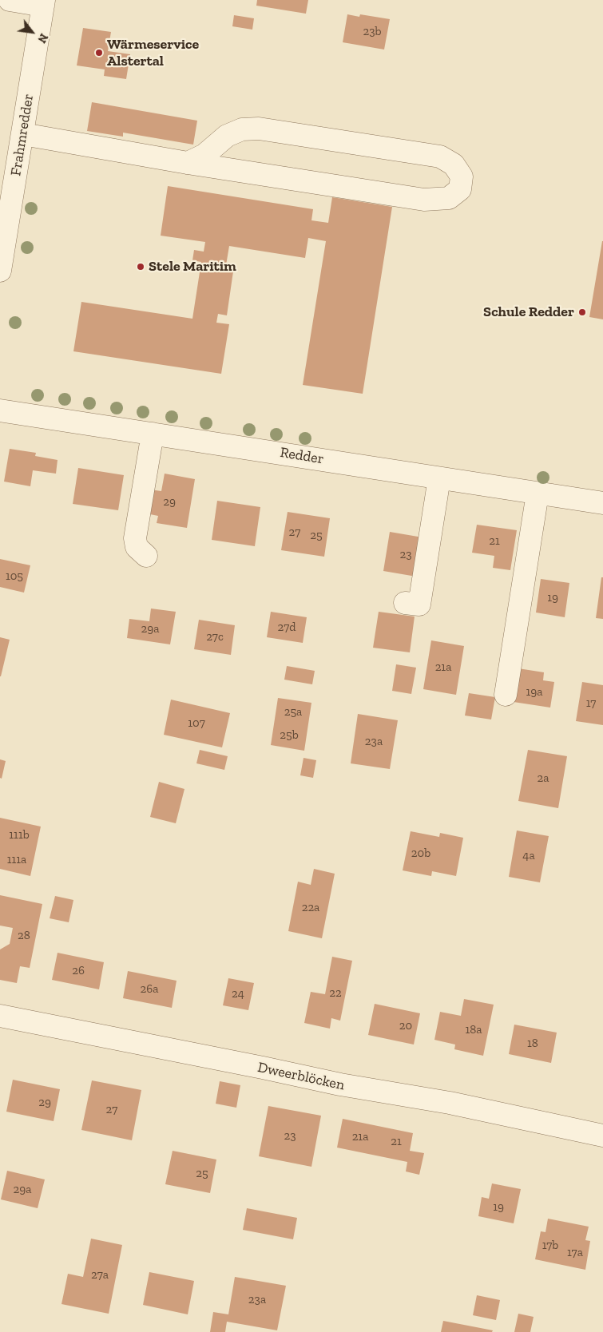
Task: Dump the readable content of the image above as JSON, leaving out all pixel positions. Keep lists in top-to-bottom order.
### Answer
{
  "streets": {
    "street": ["Frahmredder", "Redder", "Dweerblöcken"]
  },
  "places": ["Wärmeservice Alstertal", "Stele Maritim", "Schule Redder"],
  "house_numbers": [
    "23b",
    "29",
    "27",
    "25",
    "21",
    "23",
    "105",
    "19",
    "27d",
    "29a",
    "27c",
    "21a",
    "19a",
    "17",
    "25a",
    "107",
    "25b",
    "23a",
    "2a",
    "111b",
    "20b",
    "4a",
    "111a",
    "22a",
    "28",
    "26",
    "26a",
    "22",
    "24",
    "20",
    "18a",
    "18",
    "29",
    "27",
    "23",
    "21a",
    "21",
    "25",
    "29a",
    "19",
    "17b",
    "17a",
    "27a",
    "23a"
  ],
  "north": "bottom right"
}
